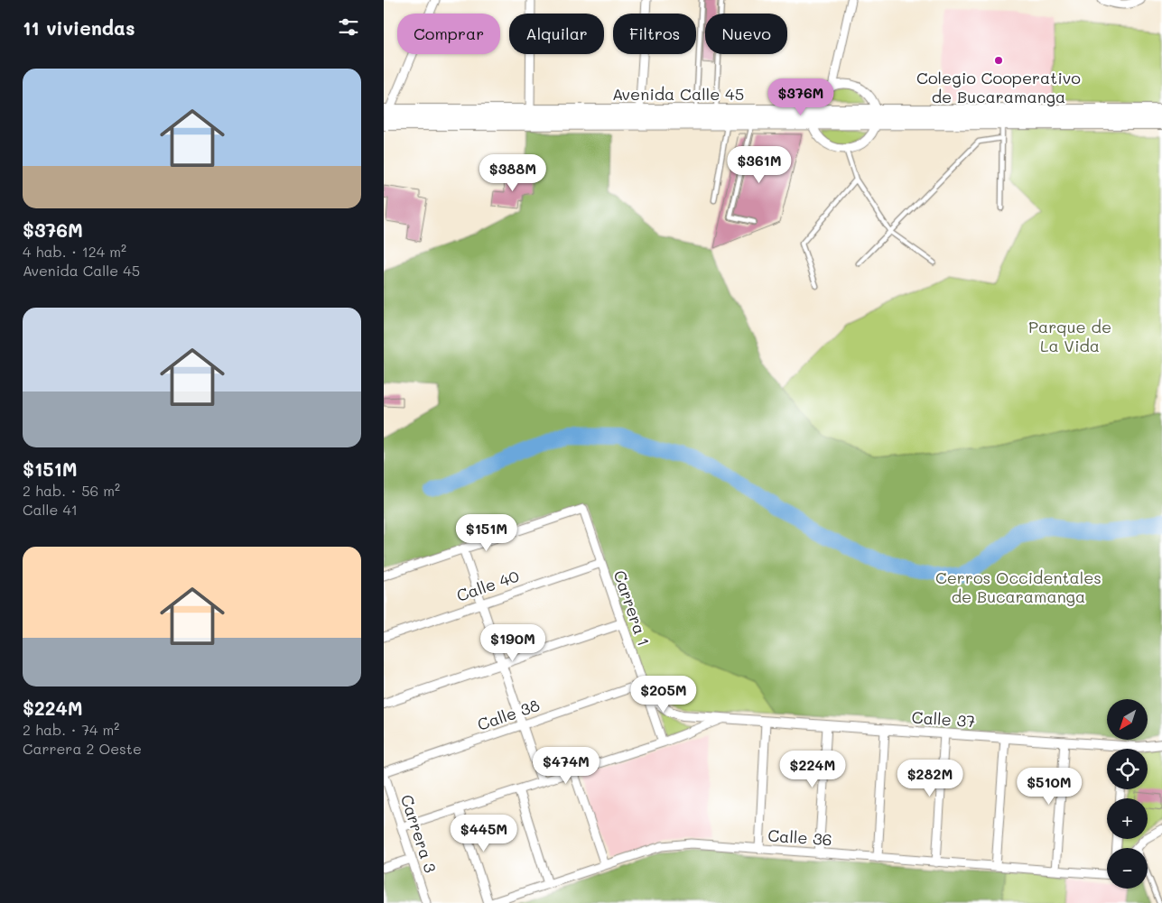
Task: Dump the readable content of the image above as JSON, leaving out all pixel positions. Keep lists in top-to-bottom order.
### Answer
{
  "streets": {
    "main road": ["Avenida Calle 45"],
    "street": [
      "Calle 40",
      "Carrera 1",
      "Calle 38",
      "Calle 37",
      "Carrera 3",
      "Calle 36"
    ]
  },
  "crossings": [
    ["Calle 40", "Carrera 1"],
    ["Carrera 1", "Calle 38"],
    ["Carrera 1", "Calle 37"],
    ["Calle 38", "Calle 37"],
    ["Calle 38", "Carrera 3"],
    ["Calle 37", "Carrera 3"]
  ],
  "parks": ["Parque de La Vida", "Cerros Occidentales de Bucaramanga"],
  "places": ["Colegio Cooperativo de Bucaramanga"],
  "north": "bottom left",
  "page": {
    "heading": "11 viviendas",
    "chip": [
      "Comprar",
      "Alquilar",
      "Filtros",
      "Nuevo"
    ],
    "list": [
      {
        "name": "$376M",
        "note": "4 hab. · 124 m² · Avenida Calle 45"
      },
      {
        "name": "$151M",
        "note": "2 hab. · 56 m² · Calle 41"
      },
      {
        "name": "$224M",
        "note": "2 hab. · 74 m² · Carrera 2 Oeste"
      }
    ],
    "price": [
      "$376M",
      "$361M",
      "$388M",
      "$151M",
      "$190M",
      "$205M",
      "$474M",
      "$224M",
      "$282M",
      "$510M",
      "$445M"
    ],
    "map_buttons": ["+", "−"]
  }
}
